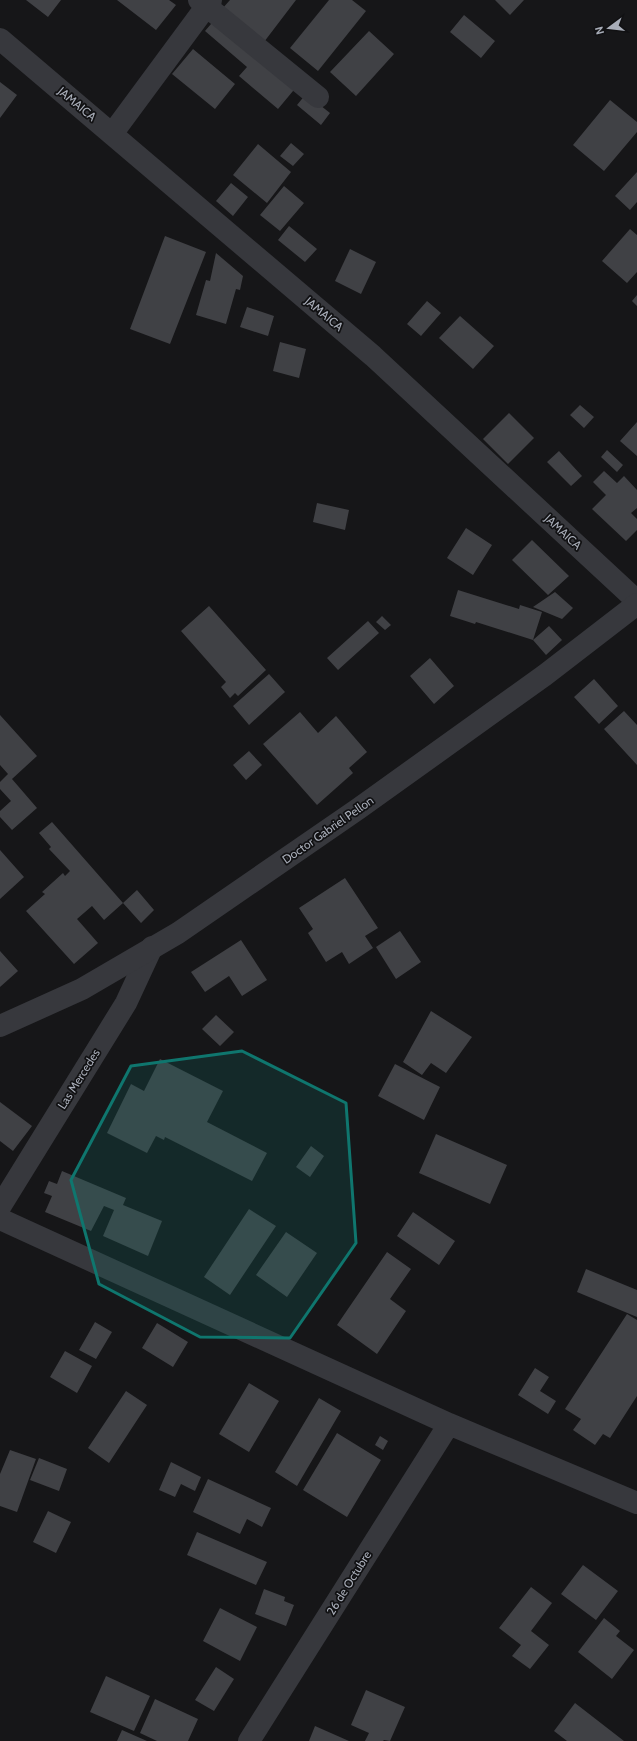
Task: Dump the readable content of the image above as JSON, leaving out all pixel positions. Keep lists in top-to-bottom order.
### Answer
{
  "streets": {
    "street": [
      "JAMAICA",
      "Doctor Gabriel Pellon",
      "Las Mercedes",
      "26 de Octubre"
    ]
  },
  "crossings": [
    ["JAMAICA", "Doctor Gabriel Pellon"],
    ["Doctor Gabriel Pellon", "Las Mercedes"]
  ],
  "north": "left"
}
